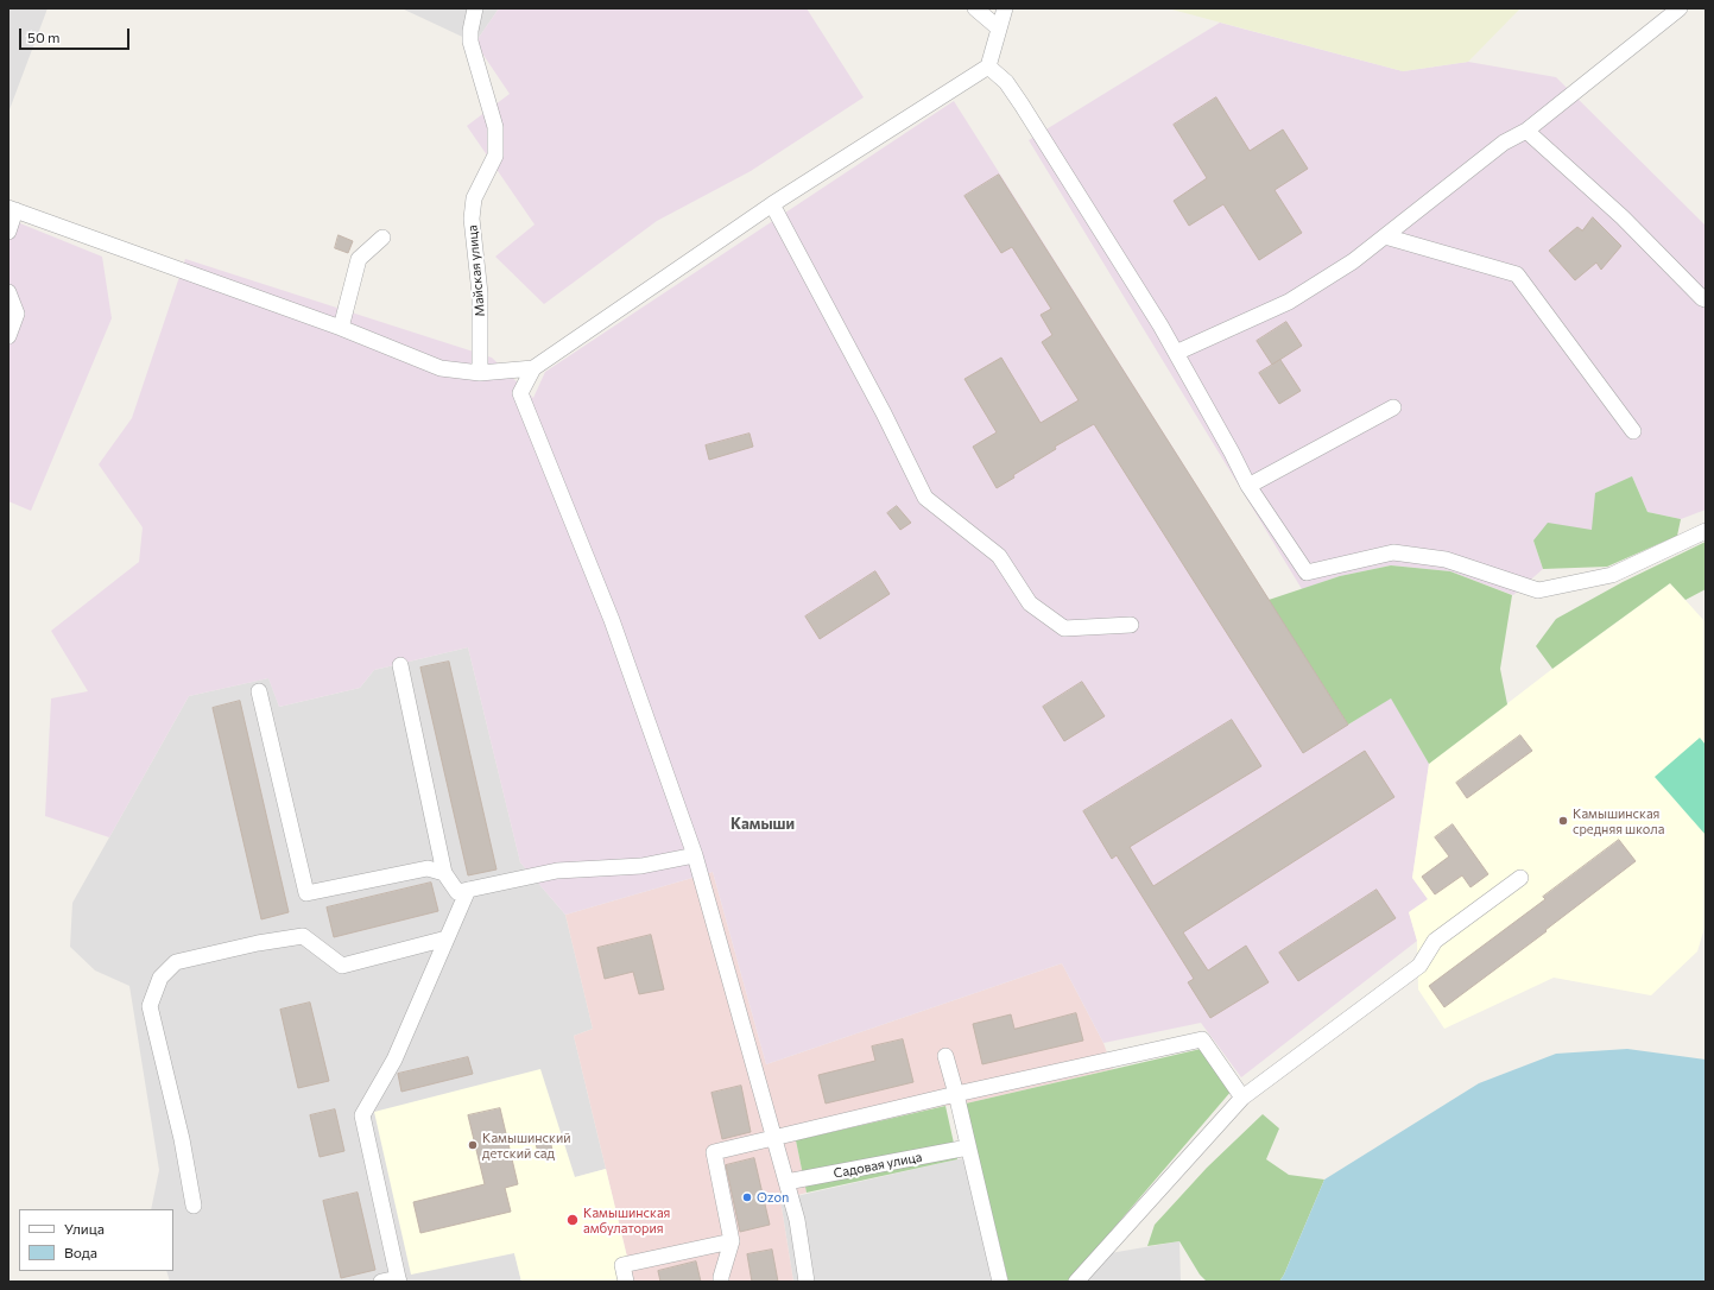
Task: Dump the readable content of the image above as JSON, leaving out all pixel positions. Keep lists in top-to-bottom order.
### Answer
{
  "streets": {
    "street": ["Майская улица", "Садовая улица"]
  },
  "districts": ["Камыши"],
  "places": [
    "Камышинская средняя школа",
    "Камышинский детский сад",
    "Ozon",
    "Камышинская амбулатория"
  ],
  "legend": ["Улица", "Вода"],
  "scale_bar": "50 m"
}
